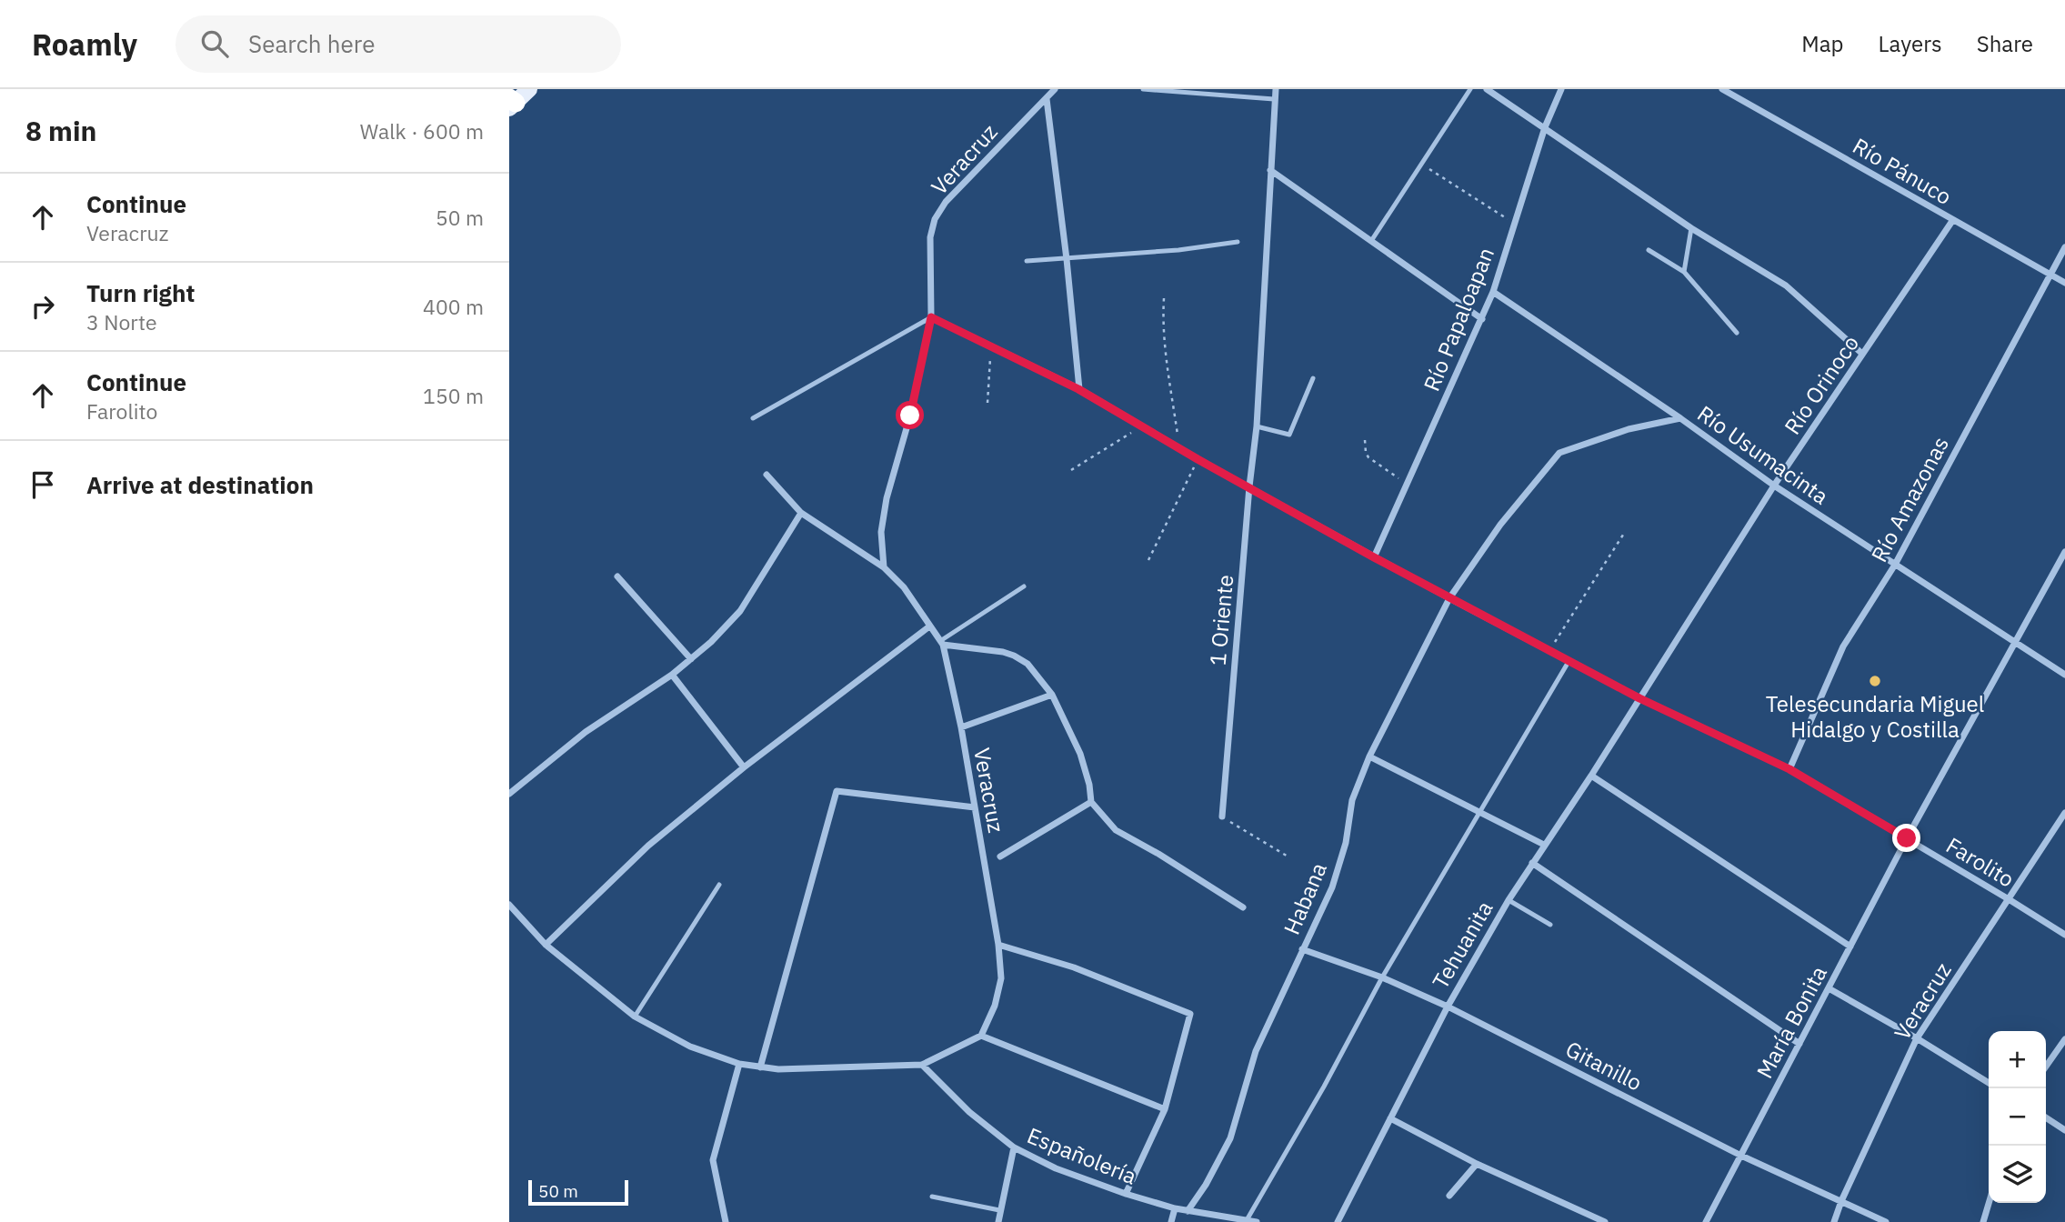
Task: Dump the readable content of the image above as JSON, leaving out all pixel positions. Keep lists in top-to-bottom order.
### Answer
{
  "streets": {
    "street": [
      "Veracruz",
      "Río Pánuco",
      "Río Papaloapan",
      "Río Orinoco",
      "Río Usumacinta",
      "Río Amazonas",
      "1 Oriente",
      "Farolito",
      "Habana",
      "Tehuanita",
      "María Bonita",
      "Gitanillo",
      "Españolería"
    ]
  },
  "crossings": [
    ["Veracruz", "Farolito"],
    ["Veracruz", "Gitanillo"],
    ["Río Pánuco", "Río Orinoco"],
    ["Río Pánuco", "Río Amazonas"],
    ["Río Papaloapan", "Río Usumacinta"],
    ["Río Papaloapan", "Farolito"],
    ["Río Orinoco", "Río Usumacinta"],
    ["Río Orinoco", "Farolito"],
    ["Río Orinoco", "Tehuanita"],
    ["Río Usumacinta", "Río Amazonas"],
    ["Río Usumacinta", "Habana"],
    ["Río Usumacinta", "María Bonita"],
    ["Río Amazonas", "Farolito"],
    ["1 Oriente", "Farolito"],
    ["Farolito", "Habana"],
    ["Farolito", "Tehuanita"],
    ["Farolito", "María Bonita"],
    ["Habana", "Gitanillo"],
    ["Habana", "Españolería"],
    ["Tehuanita", "Gitanillo"],
    ["María Bonita", "Gitanillo"]
  ],
  "places": ["Telesecundaria Miguel Hidalgo y Costilla"],
  "scale_bar": "50 m",
  "page": {
    "header": "Roamly",
    "search": "Search here",
    "nav": ["Map", "Layers", "Share"],
    "heading": ["8 min", "Walk · 600 m"],
    "list": [
      ["Continue", "Veracruz", "50 m"],
      ["Turn right", "3 Norte", "400 m"],
      ["Continue", "Farolito", "150 m"],
      "Arrive at destination"
    ],
    "map_buttons": ["+", "−"],
    "scale": "50 m"
  }
}
